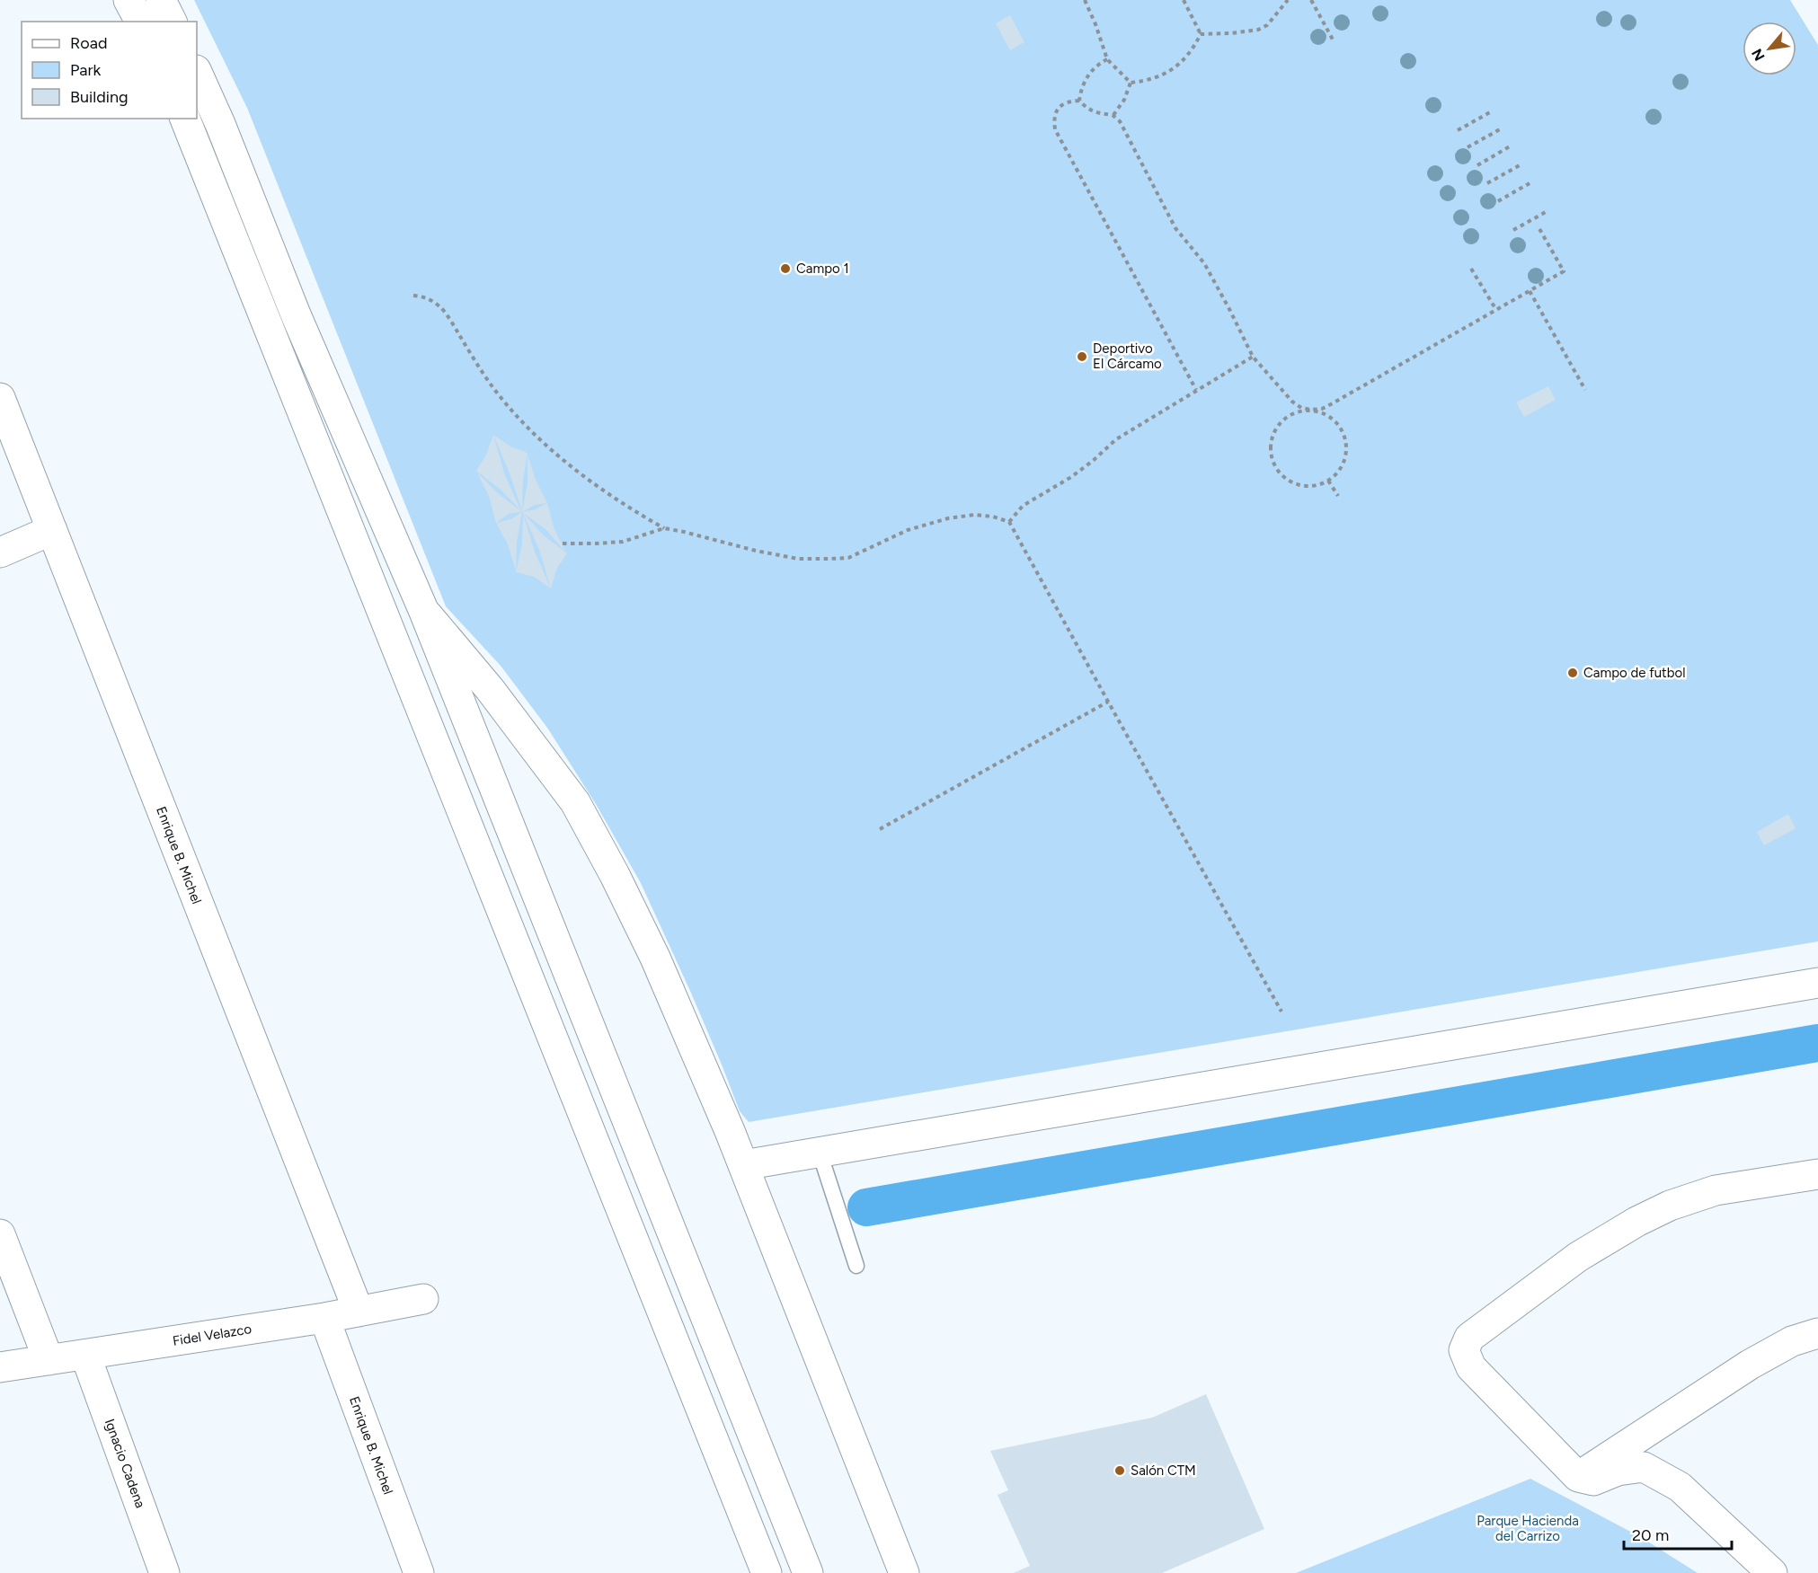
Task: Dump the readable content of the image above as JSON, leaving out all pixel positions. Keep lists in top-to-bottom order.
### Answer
{
  "streets": {
    "street": ["Enrique B. Michel", "Fidel Velazco", "Ignacio Cadena"]
  },
  "crossings": [
    ["Enrique B. Michel", "Fidel Velazco"],
    ["Fidel Velazco", "Ignacio Cadena"]
  ],
  "parks": ["Parque Hacienda del Carrizo"],
  "places": [
    "Campo 1",
    "Deportivo El Cárcamo",
    "Campo de futbol",
    "Salón CTM"
  ],
  "legend": ["Road", "Park", "Building"],
  "scale_bar": "20 m",
  "north": "bottom left"
}
